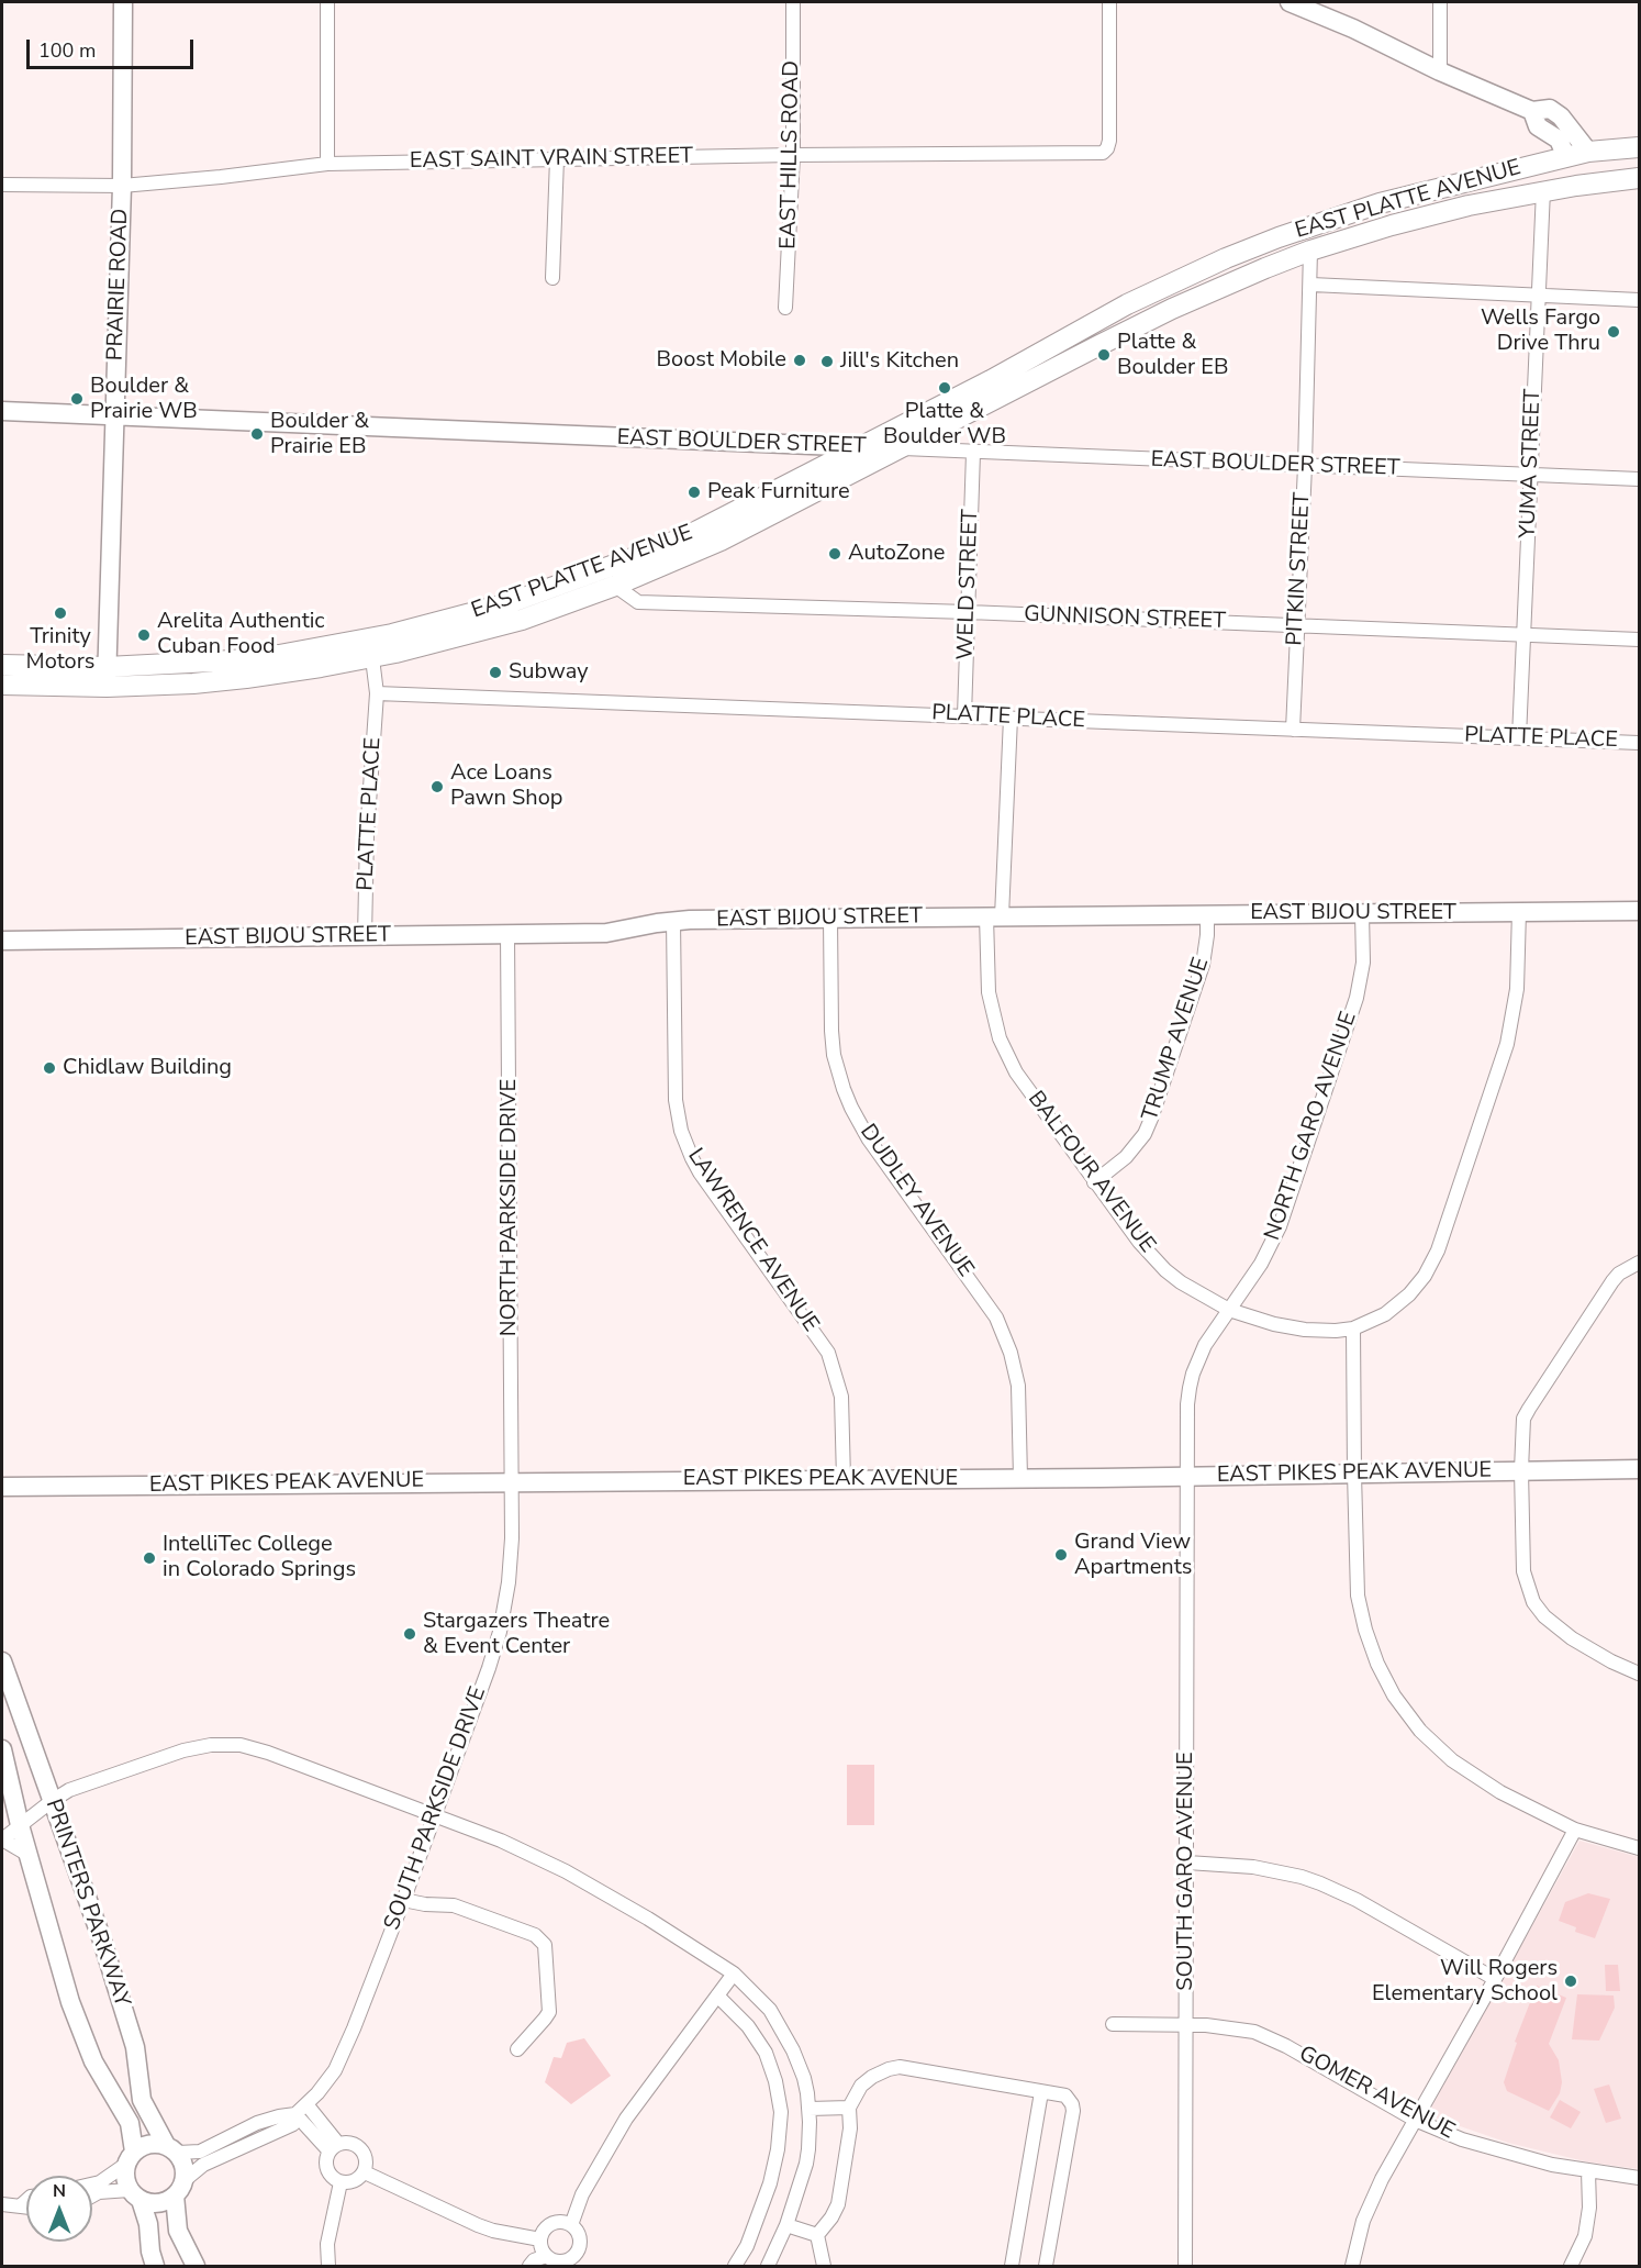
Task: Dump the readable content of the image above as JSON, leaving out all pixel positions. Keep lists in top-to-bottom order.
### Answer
{
  "streets": {
    "main road": ["EAST PLATTE AVENUE"],
    "street": [
      "EAST HILLS ROAD",
      "EAST SAINT VRAIN STREET",
      "PRAIRIE ROAD",
      "EAST BOULDER STREET",
      "YUMA STREET",
      "PITKIN STREET",
      "WELD STREET",
      "GUNNISON STREET",
      "PLATTE PLACE",
      "EAST BIJOU STREET",
      "TRUMP AVENUE",
      "NORTH GARO AVENUE",
      "BALFOUR AVENUE",
      "DUDLEY AVENUE",
      "NORTH PARKSIDE DRIVE",
      "LAWRENCE AVENUE",
      "EAST PIKES PEAK AVENUE",
      "SOUTH PARKSIDE DRIVE",
      "SOUTH GARO AVENUE",
      "PRINTERS PARKWAY",
      "GOMER AVENUE"
    ]
  },
  "crossings": [
    ["EAST HILLS ROAD", "EAST SAINT VRAIN STREET"],
    ["EAST SAINT VRAIN STREET", "PRAIRIE ROAD"],
    ["EAST PLATTE AVENUE", "PRAIRIE ROAD"],
    ["EAST PLATTE AVENUE", "EAST BOULDER STREET"],
    ["EAST PLATTE AVENUE", "YUMA STREET"],
    ["EAST PLATTE AVENUE", "PITKIN STREET"],
    ["EAST PLATTE AVENUE", "GUNNISON STREET"],
    ["EAST PLATTE AVENUE", "PLATTE PLACE"],
    ["PRAIRIE ROAD", "EAST BOULDER STREET"],
    ["EAST BOULDER STREET", "YUMA STREET"],
    ["EAST BOULDER STREET", "PITKIN STREET"],
    ["EAST BOULDER STREET", "WELD STREET"],
    ["YUMA STREET", "GUNNISON STREET"],
    ["YUMA STREET", "PLATTE PLACE"],
    ["PITKIN STREET", "GUNNISON STREET"],
    ["PITKIN STREET", "PLATTE PLACE"],
    ["WELD STREET", "GUNNISON STREET"],
    ["WELD STREET", "PLATTE PLACE"],
    ["PLATTE PLACE", "EAST BIJOU STREET"],
    ["PLATTE PLACE", "BALFOUR AVENUE"],
    ["EAST BIJOU STREET", "TRUMP AVENUE"],
    ["EAST BIJOU STREET", "NORTH GARO AVENUE"],
    ["EAST BIJOU STREET", "BALFOUR AVENUE"],
    ["EAST BIJOU STREET", "DUDLEY AVENUE"],
    ["EAST BIJOU STREET", "NORTH PARKSIDE DRIVE"],
    ["EAST BIJOU STREET", "LAWRENCE AVENUE"],
    ["TRUMP AVENUE", "BALFOUR AVENUE"],
    ["NORTH GARO AVENUE", "BALFOUR AVENUE"],
    ["NORTH GARO AVENUE", "EAST PIKES PEAK AVENUE"],
    ["NORTH GARO AVENUE", "SOUTH GARO AVENUE"],
    ["DUDLEY AVENUE", "EAST PIKES PEAK AVENUE"],
    ["NORTH PARKSIDE DRIVE", "EAST PIKES PEAK AVENUE"],
    ["NORTH PARKSIDE DRIVE", "SOUTH PARKSIDE DRIVE"],
    ["LAWRENCE AVENUE", "EAST PIKES PEAK AVENUE"],
    ["EAST PIKES PEAK AVENUE", "SOUTH PARKSIDE DRIVE"],
    ["EAST PIKES PEAK AVENUE", "SOUTH GARO AVENUE"],
    ["SOUTH PARKSIDE DRIVE", "PRINTERS PARKWAY"],
    ["SOUTH GARO AVENUE", "GOMER AVENUE"]
  ],
  "places": [
    "Wells Fargo Drive Thru",
    "Platte & Boulder EB",
    "Boost Mobile",
    "Jill's Kitchen",
    "Platte & Boulder WB",
    "Boulder & Prairie WB",
    "Boulder & Prairie EB",
    "Peak Furniture",
    "AutoZone",
    "Trinity Motors",
    "Arelita Authentic Cuban Food",
    "Subway",
    "Ace Loans Pawn Shop",
    "Chidlaw Building",
    "Grand View Apartments",
    "IntelliTec College in Colorado Springs",
    "Stargazers Theatre & Event Center",
    "Will Rogers Elementary School"
  ],
  "scale_bar": "100 m",
  "north": "top"
}
